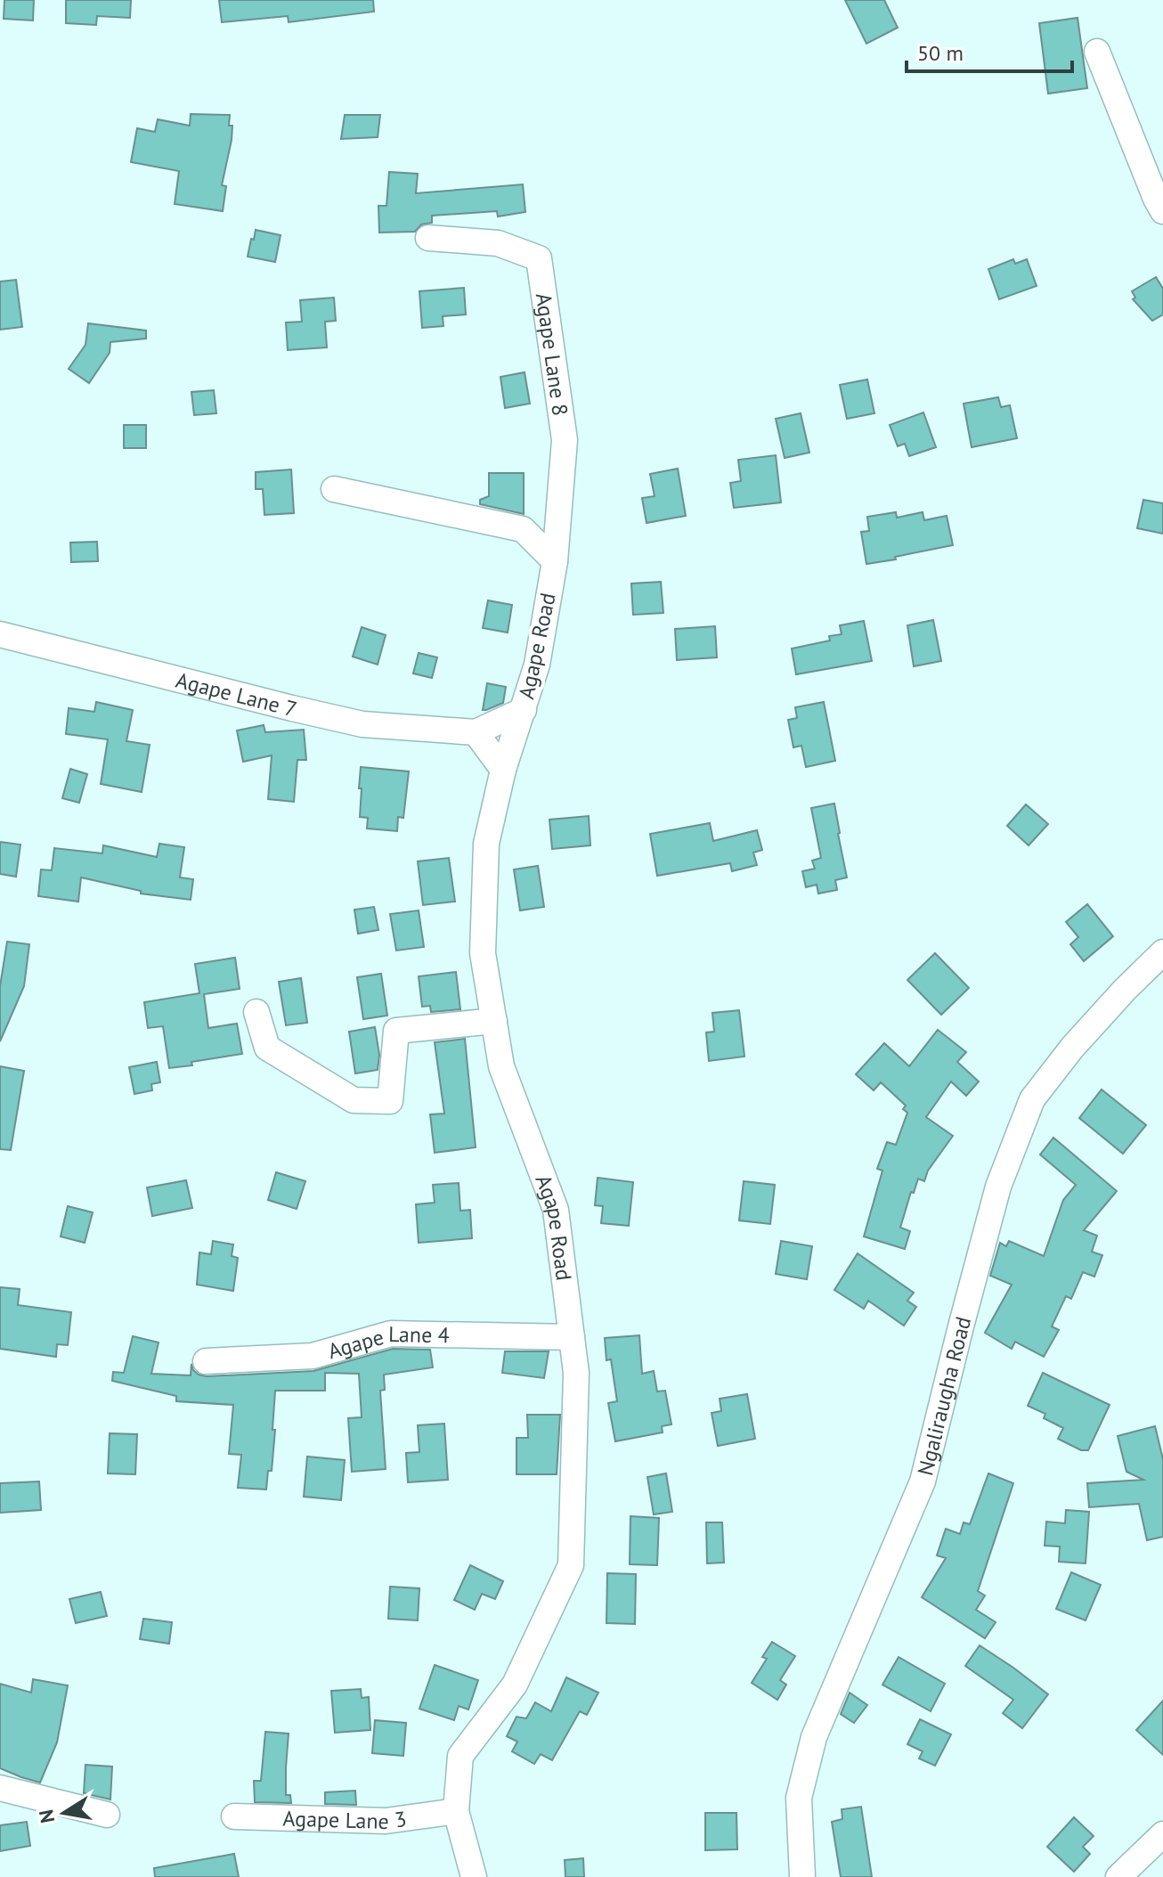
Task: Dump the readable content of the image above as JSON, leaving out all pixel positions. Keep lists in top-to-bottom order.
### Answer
{
  "streets": {
    "street": [
      "Agape Lane 8",
      "Agape Road",
      "Agape Lane 7",
      "Agape Lane 4",
      "Ngaliraugha Road",
      "Agape Lane 3"
    ]
  },
  "crossings": [
    ["Agape Lane 8", "Agape Road"],
    ["Agape Road", "Agape Lane 7"],
    ["Agape Road", "Agape Lane 4"],
    ["Agape Road", "Agape Lane 3"]
  ],
  "scale_bar": "50 m",
  "north": "left"
}
